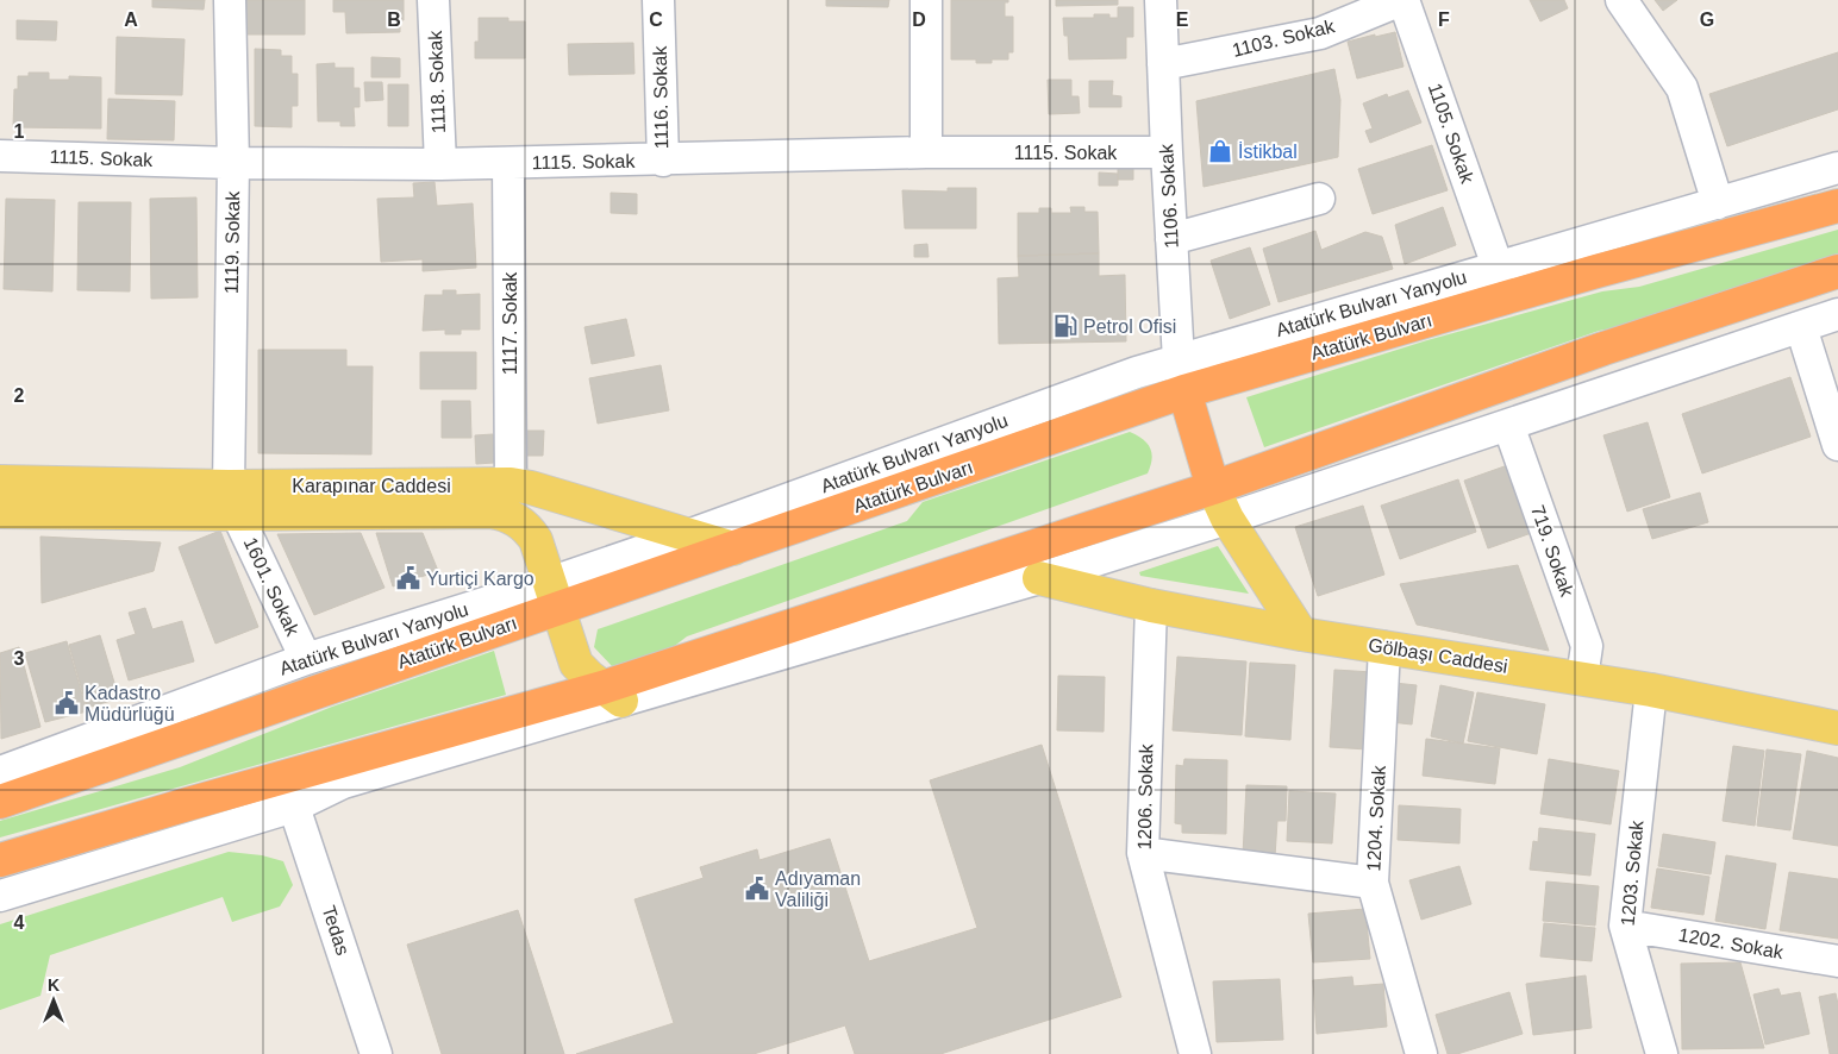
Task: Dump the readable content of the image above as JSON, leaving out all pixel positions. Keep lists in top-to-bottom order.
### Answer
{
  "streets": {
    "highway": ["Atatürk Bulvarı"],
    "main road": ["Karapınar Caddesi", "Gölbaşı Caddesi"],
    "street": [
      "1103. Sokak",
      "1118. Sokak",
      "1116. Sokak",
      "1105. Sokak",
      "1115. Sokak",
      "1106. Sokak",
      "1119. Sokak",
      "Atatürk Bulvarı Yanyolu",
      "1117. Sokak",
      "719. Sokak",
      "1601. Sokak",
      "1206. Sokak",
      "1204. Sokak",
      "1203. Sokak",
      "Tedas",
      "1202. Sokak"
    ]
  },
  "crossings": [
    ["1103. Sokak", "1105. Sokak"],
    ["1103. Sokak", "1106. Sokak"],
    ["1118. Sokak", "1115. Sokak"],
    ["1116. Sokak", "1115. Sokak"],
    ["1105. Sokak", "Atatürk Bulvarı Yanyolu"],
    ["1115. Sokak", "1106. Sokak"],
    ["1115. Sokak", "1119. Sokak"],
    ["1115. Sokak", "1117. Sokak"],
    ["1106. Sokak", "Atatürk Bulvarı Yanyolu"],
    ["1106. Sokak", "Atatürk Bulvarı"],
    ["1119. Sokak", "Karapınar Caddesi"],
    ["1119. Sokak", "1601. Sokak"],
    ["Atatürk Bulvarı Yanyolu", "Atatürk Bulvarı"],
    ["Atatürk Bulvarı Yanyolu", "Karapınar Caddesi"],
    ["Atatürk Bulvarı Yanyolu", "1601. Sokak"],
    ["1117. Sokak", "Karapınar Caddesi"],
    ["Atatürk Bulvarı", "Karapınar Caddesi"],
    ["Karapınar Caddesi", "1601. Sokak"],
    ["719. Sokak", "Gölbaşı Caddesi"],
    ["Gölbaşı Caddesi", "1206. Sokak"],
    ["Gölbaşı Caddesi", "1204. Sokak"],
    ["Gölbaşı Caddesi", "1203. Sokak"],
    ["1203. Sokak", "1202. Sokak"]
  ],
  "places": {
    "shop": ["İstikbal"],
    "fuel station": ["Petrol Ofisi"],
    "public building": ["Yurtiçi Kargo", "Kadastro Müdürlüğü", "Adıyaman Valiliği"]
  },
  "north": "top",
  "grid": {
    "columns": [
      "A",
      "B",
      "C",
      "D",
      "E",
      "F",
      "G"
    ],
    "rows": [
      "1",
      "2",
      "3",
      "4"
    ]
  }
}
